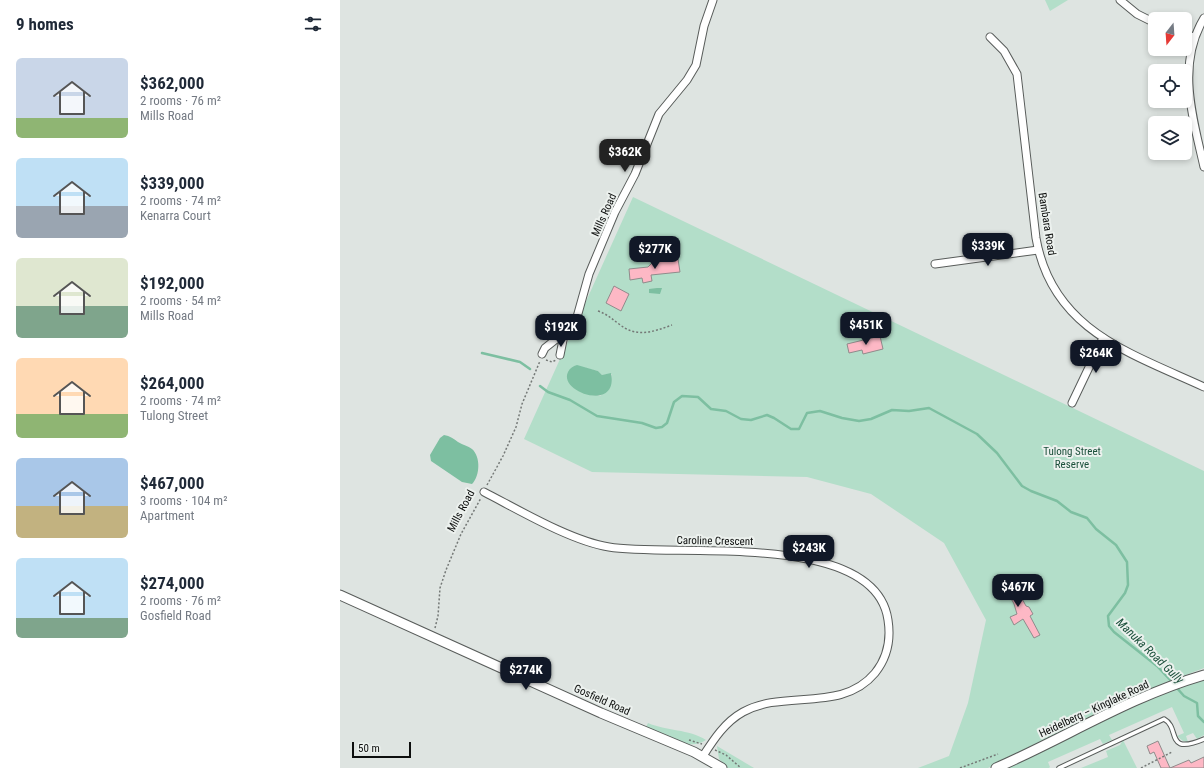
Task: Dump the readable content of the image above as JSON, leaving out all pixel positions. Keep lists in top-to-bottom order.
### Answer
{
  "streets": {
    "street": [
      "Mills Road",
      "Bambara Road",
      "Caroline Crescent",
      "Gosfield Road",
      "Heidelberg – Kinglake Road"
    ]
  },
  "crossings": [
    ["Mills Road", "Caroline Crescent"],
    ["Mills Road", "Gosfield Road"],
    ["Caroline Crescent", "Gosfield Road"]
  ],
  "water": ["Manuka Road Gully"],
  "parks": ["Tulong Street Reserve"],
  "scale_bar": "50 m",
  "north": "bottom",
  "page": {
    "heading": "9 homes",
    "list": [
      {
        "name": "$362,000",
        "note": "2 rooms · 76 m² · Mills Road"
      },
      {
        "name": "$339,000",
        "note": "2 rooms · 74 m² · Kenarra Court"
      },
      {
        "name": "$192,000",
        "note": "2 rooms · 54 m² · Mills Road"
      },
      {
        "name": "$264,000",
        "note": "2 rooms · 74 m² · Tulong Street"
      },
      {
        "name": "$467,000",
        "note": "3 rooms · 104 m² · Apartment"
      },
      {
        "name": "$274,000",
        "note": "2 rooms · 76 m² · Gosfield Road"
      }
    ],
    "price": [
      "$362K",
      "$339K",
      "$277K",
      "$451K",
      "$192K",
      "$264K",
      "$243K",
      "$467K",
      "$274K"
    ],
    "scale": "50 m"
  }
}
